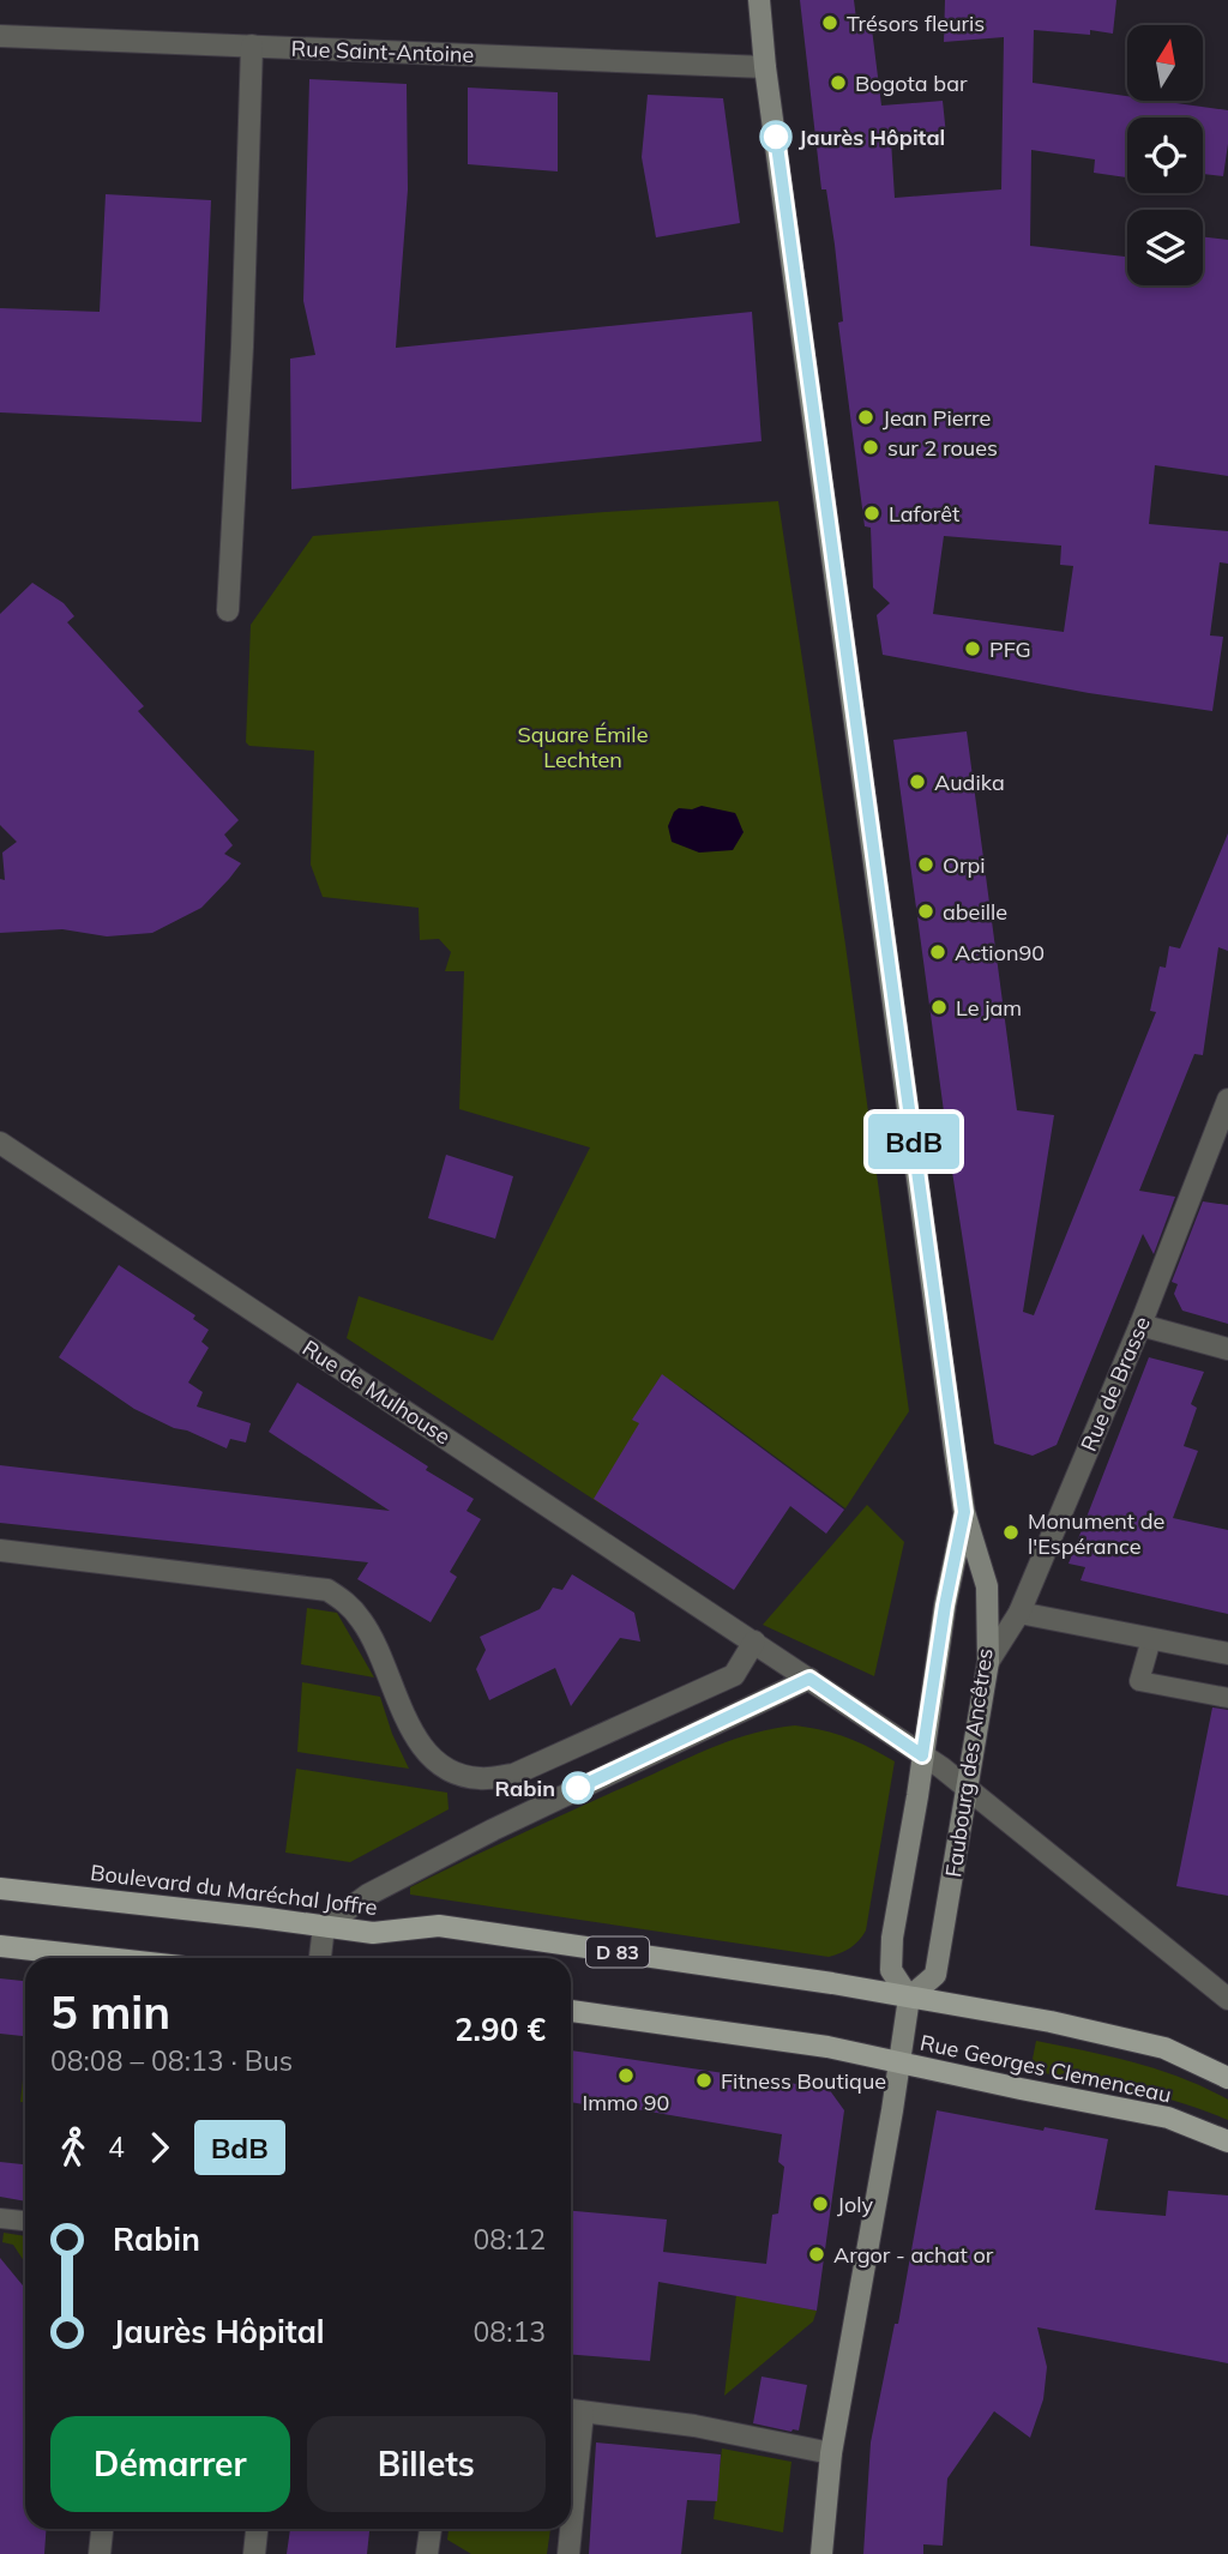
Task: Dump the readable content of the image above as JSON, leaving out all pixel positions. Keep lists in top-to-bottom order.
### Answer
{
  "streets": {
    "main road": [
      "Faubourg des Ancêtres",
      "Boulevard du Maréchal Joffre",
      "D 83",
      "Rue Georges Clemenceau"
    ],
    "street": ["Rue Saint-Antoine", "Rue de Brasse", "Rue de Mulhouse"]
  },
  "crossings": [
    ["Rue de Brasse", "Faubourg des Ancêtres"],
    ["Rue de Mulhouse", "Faubourg des Ancêtres"],
    ["Faubourg des Ancêtres", "Boulevard du Maréchal Joffre"],
    ["Faubourg des Ancêtres", "Rue Georges Clemenceau"],
    ["Boulevard du Maréchal Joffre", "Rue Georges Clemenceau"]
  ],
  "parks": ["Square Émile Lechten"],
  "places": [
    "Trésors fleuris",
    "Bogota bar",
    "Jaurès Hôpital",
    "Jean Pierre",
    "sur 2 roues",
    "Laforêt",
    "PFG",
    "Audika",
    "Orpi",
    "abeille",
    "Action90",
    "Le jam",
    "Monument de l'Espérance",
    "Rabin",
    "Immo 90",
    "Fitness Boutique",
    "Joly",
    "Argor - achat or"
  ],
  "lines": ["bus line BdB"],
  "north": "top",
  "page": {
    "on_map": "BdB",
    "heading": ["5 min", "08:08 – 08:13 · Bus", "2.90 €"],
    "legs": ["4", "BdB"],
    "list": [
      {
        "name": "Rabin",
        "value": "08:12"
      },
      {
        "name": "Jaurès Hôpital",
        "value": "08:13"
      }
    ],
    "buttons": ["Démarrer", "Billets"]
  }
}
